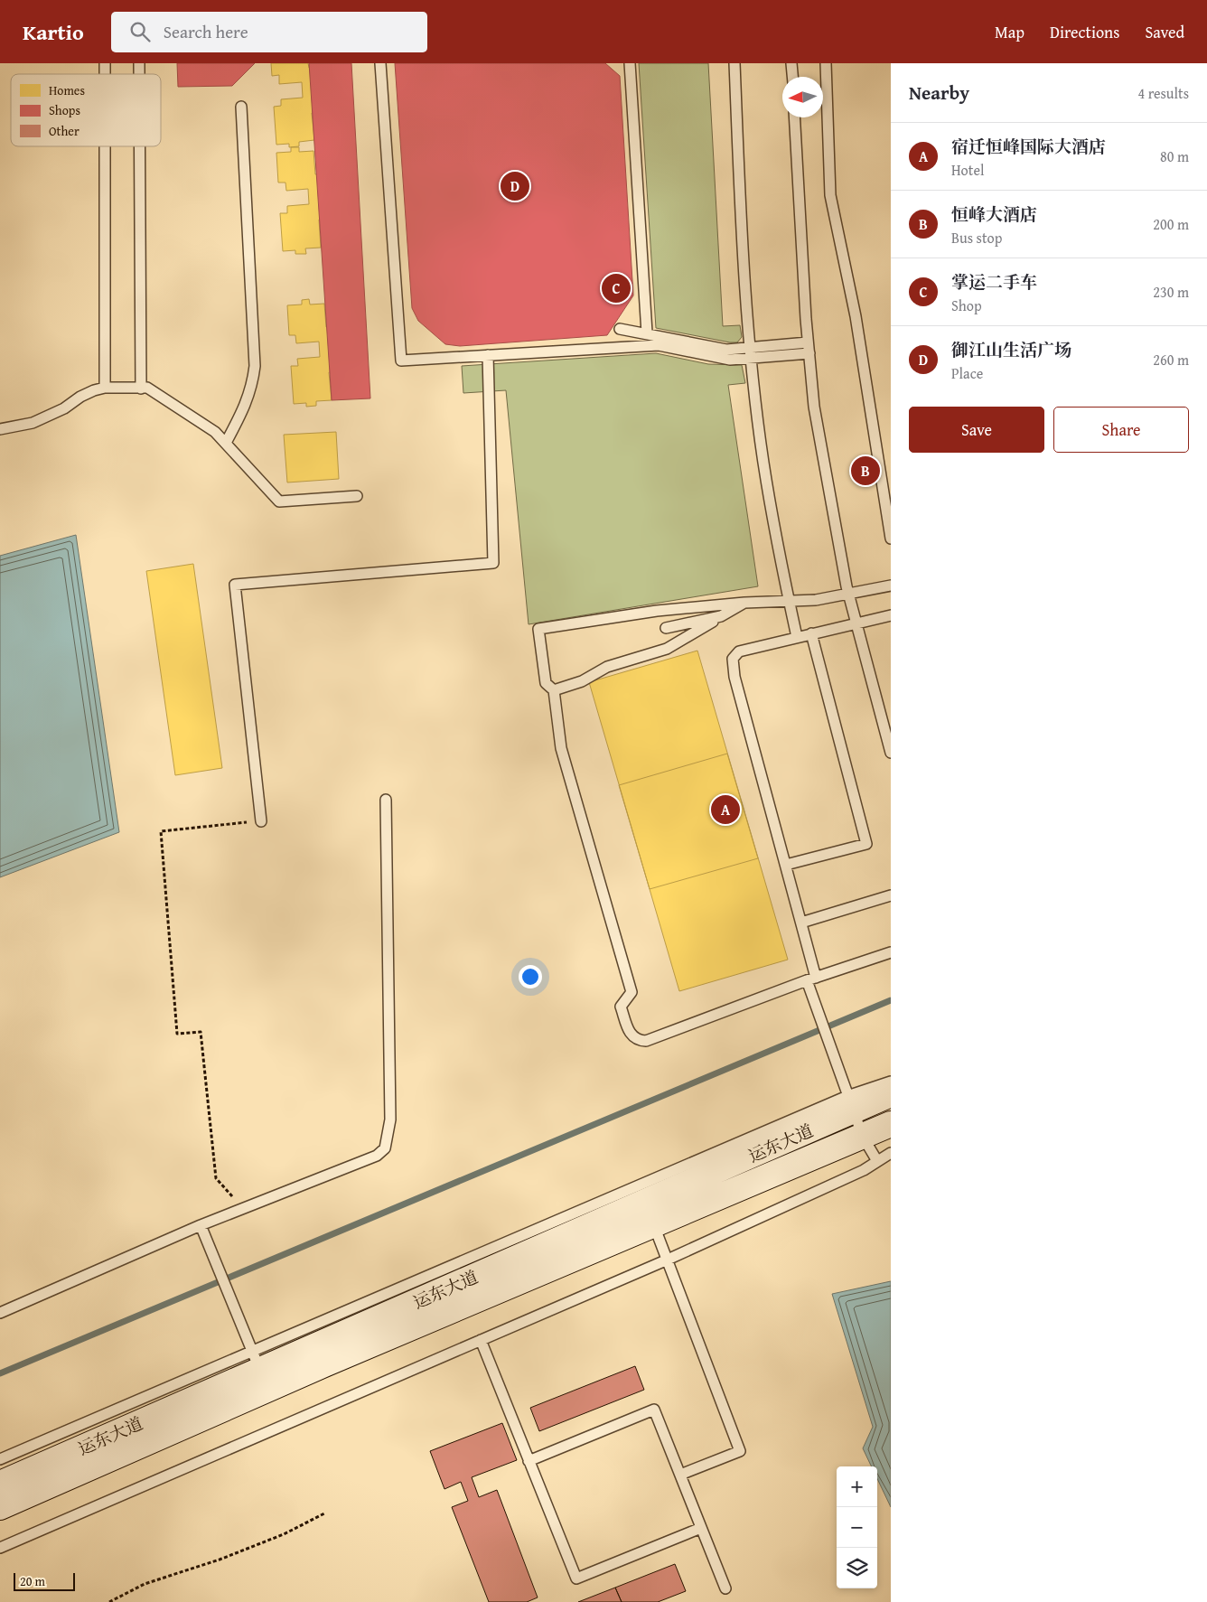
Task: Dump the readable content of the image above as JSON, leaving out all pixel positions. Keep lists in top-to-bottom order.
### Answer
{
  "streets": {
    "main road": ["运东大道"]
  },
  "legend": ["Homes", "Shops", "Other"],
  "scale_bar": "20 m",
  "north": "left",
  "page": {
    "header": "Kartio",
    "search": "Search here",
    "nav": ["Map", "Directions", "Saved"],
    "heading": ["Nearby", "4 results"],
    "list": [
      {
        "mark": "A",
        "name": "宿迁恒峰国际大酒店",
        "note": "Hotel",
        "value": "80 m"
      },
      {
        "mark": "B",
        "name": "恒峰大酒店",
        "note": "Bus stop",
        "value": "200 m"
      },
      {
        "mark": "C",
        "name": "掌运二手车",
        "note": "Shop",
        "value": "230 m"
      },
      {
        "mark": "D",
        "name": "御江山生活广场",
        "note": "Place",
        "value": "260 m"
      }
    ],
    "pins": [
      "D",
      "C",
      "B",
      "A"
    ],
    "buttons": ["Save", "Share"],
    "map_buttons": ["+", "−"],
    "scale": "20 m"
  }
}
